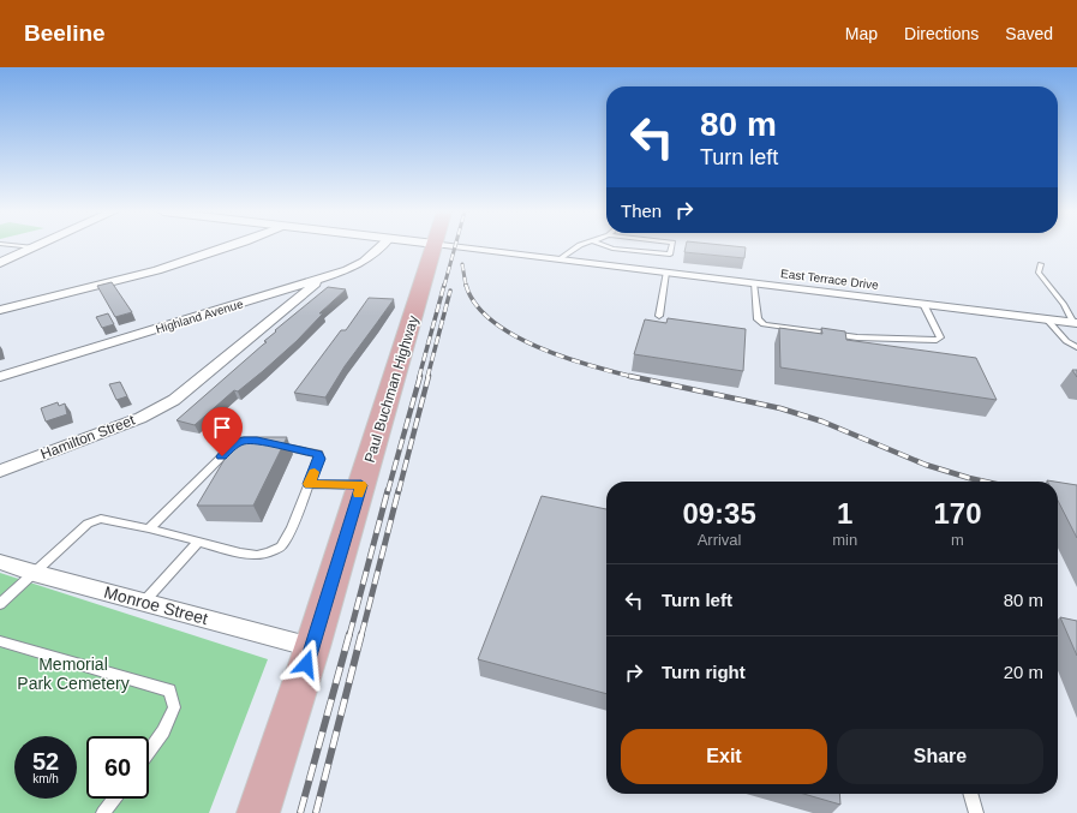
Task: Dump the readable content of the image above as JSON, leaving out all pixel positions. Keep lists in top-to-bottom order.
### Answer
{
  "streets": {
    "main road": ["Paul Buchman Highway"],
    "street": [
      "East Terrace Drive",
      "Highland Avenue",
      "Hamilton Street",
      "Monroe Street"
    ]
  },
  "crossings": [
    ["Highland Avenue", "Hamilton Street"],
    ["Paul Buchman Highway", "Monroe Street"]
  ],
  "parks": ["Memorial Park Cemetery"],
  "page": {
    "header": "Beeline",
    "nav": ["Map", "Directions", "Saved"],
    "turn": ["80 m", "Turn left"],
    "then": "Then",
    "eta": [
      "09:35",
      "Arrival",
      "1",
      "min",
      "170",
      "m"
    ],
    "list": [
      {
        "name": "Turn left",
        "value": "80 m"
      },
      {
        "name": "Turn right",
        "value": "20 m"
      }
    ],
    "buttons": ["Exit", "Share"],
    "speed": "52 km/h",
    "limit": "60"
  }
}
